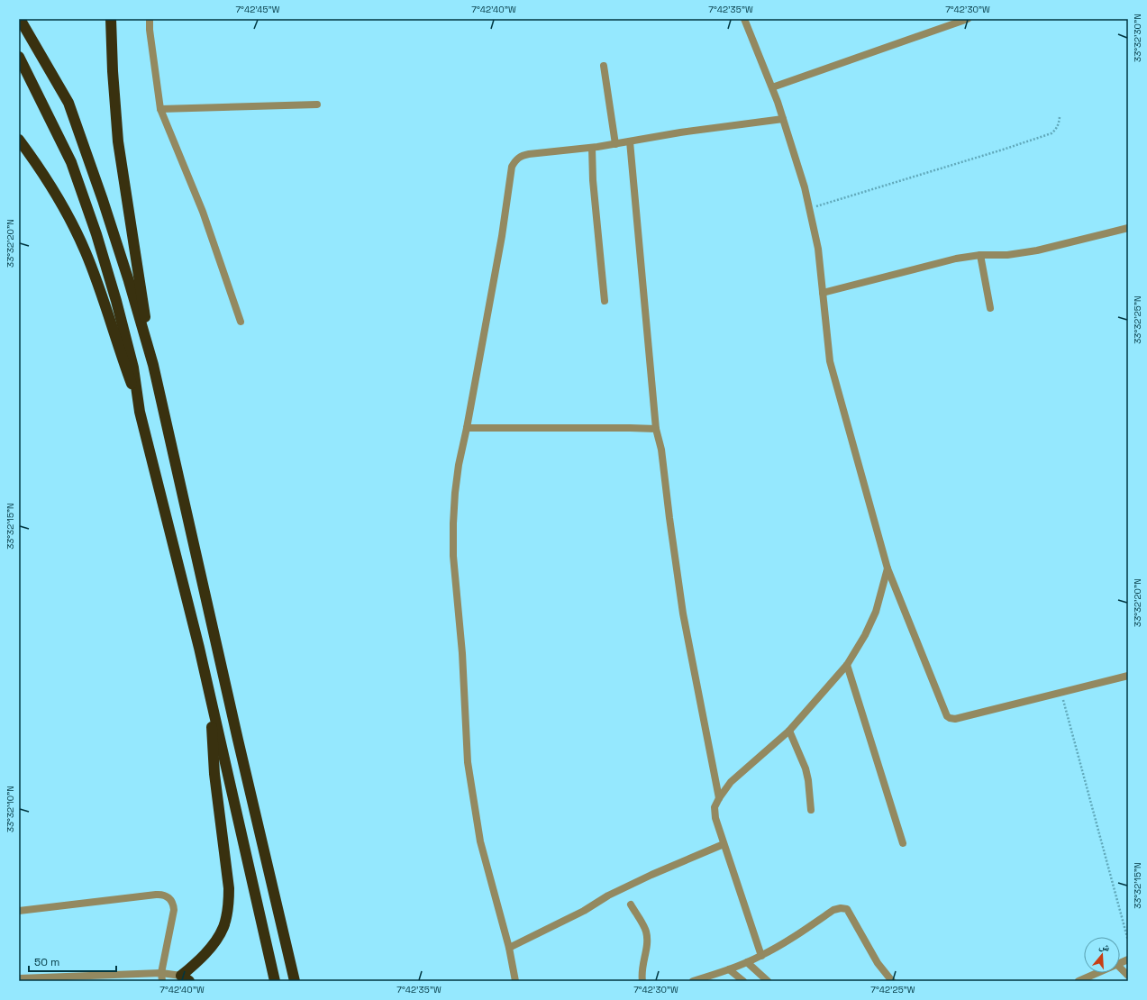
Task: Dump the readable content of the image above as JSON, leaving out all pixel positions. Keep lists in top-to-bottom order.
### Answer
{
  "scale_bar": "50 m",
  "north": "top",
  "coordinates": [
    "7°42'45\"W",
    "7°42'40\"W",
    "7°42'35\"W",
    "7°42'30\"W",
    "33°32'30\"N",
    "33°32'20\"N",
    "33°32'25\"N",
    "33°32'15\"N",
    "33°32'10\"N",
    "7°42'25\"W"
  ]
}
